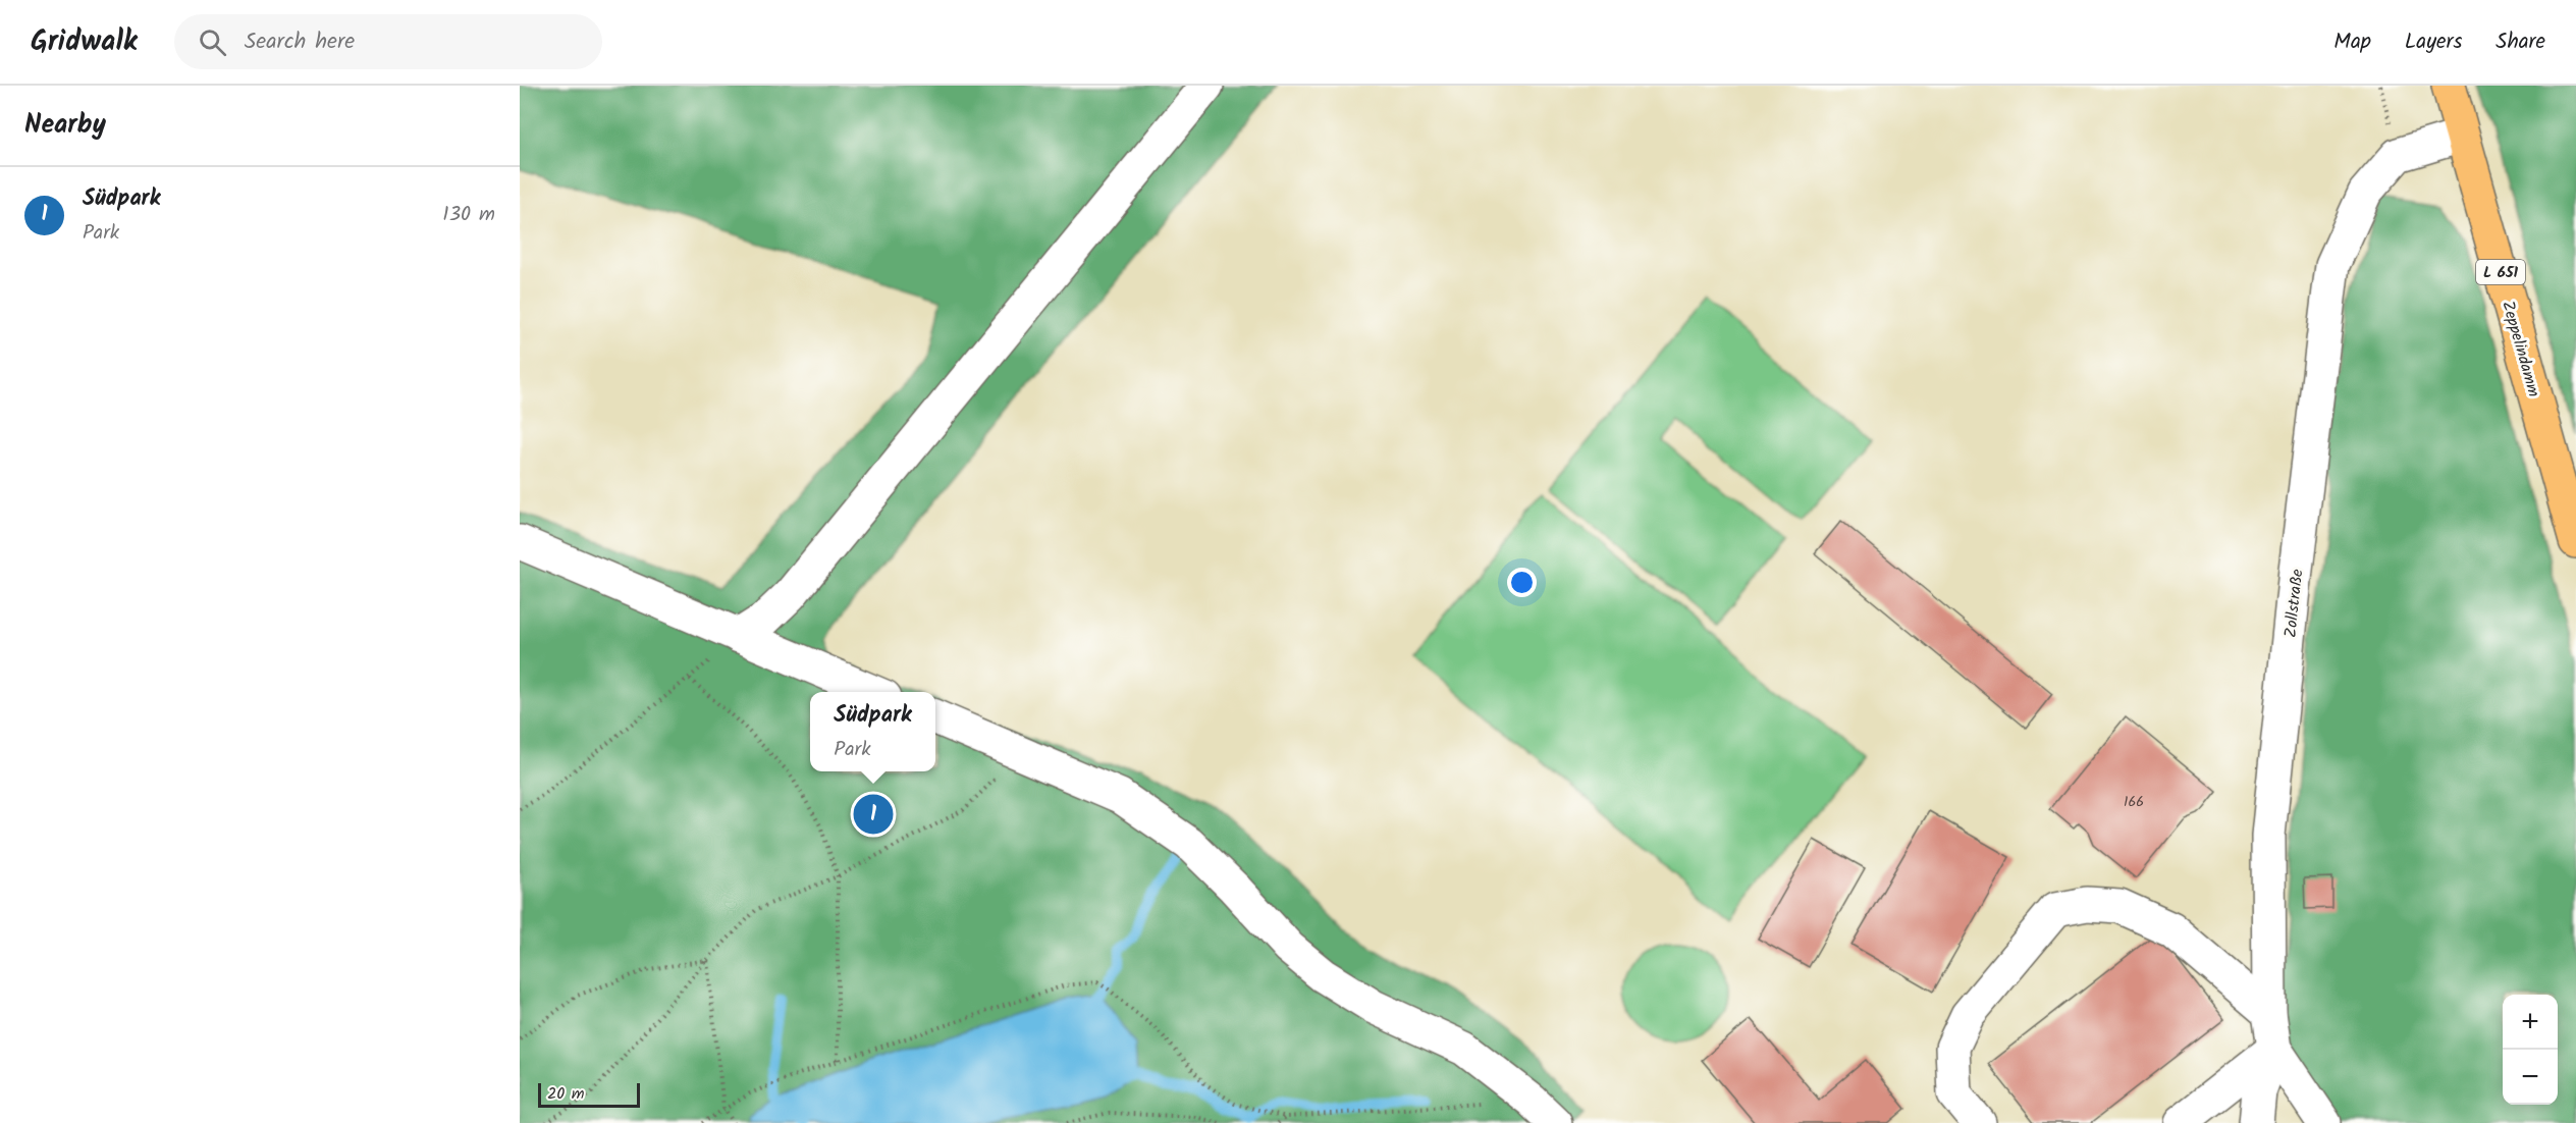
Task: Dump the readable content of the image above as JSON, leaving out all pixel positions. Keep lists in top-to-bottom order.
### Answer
{
  "streets": {
    "main road": ["L 651", "Zeppelindamm"],
    "street": ["Zollstraße"]
  },
  "crossings": [
    ["Zeppelindamm", "Zollstraße"]
  ],
  "house_numbers": ["166"],
  "scale_bar": "20 m",
  "page": {
    "header": "Gridwalk",
    "search": "Search here",
    "nav": ["Map", "Layers", "Share"],
    "heading": "Nearby",
    "list": [
      {
        "mark": "1",
        "name": "Südpark",
        "note": "Park",
        "value": "130 m"
      }
    ],
    "popup": ["Südpark", "Park"],
    "pins": "1",
    "map_buttons": ["+", "−"],
    "scale": "20 m"
  }
}
